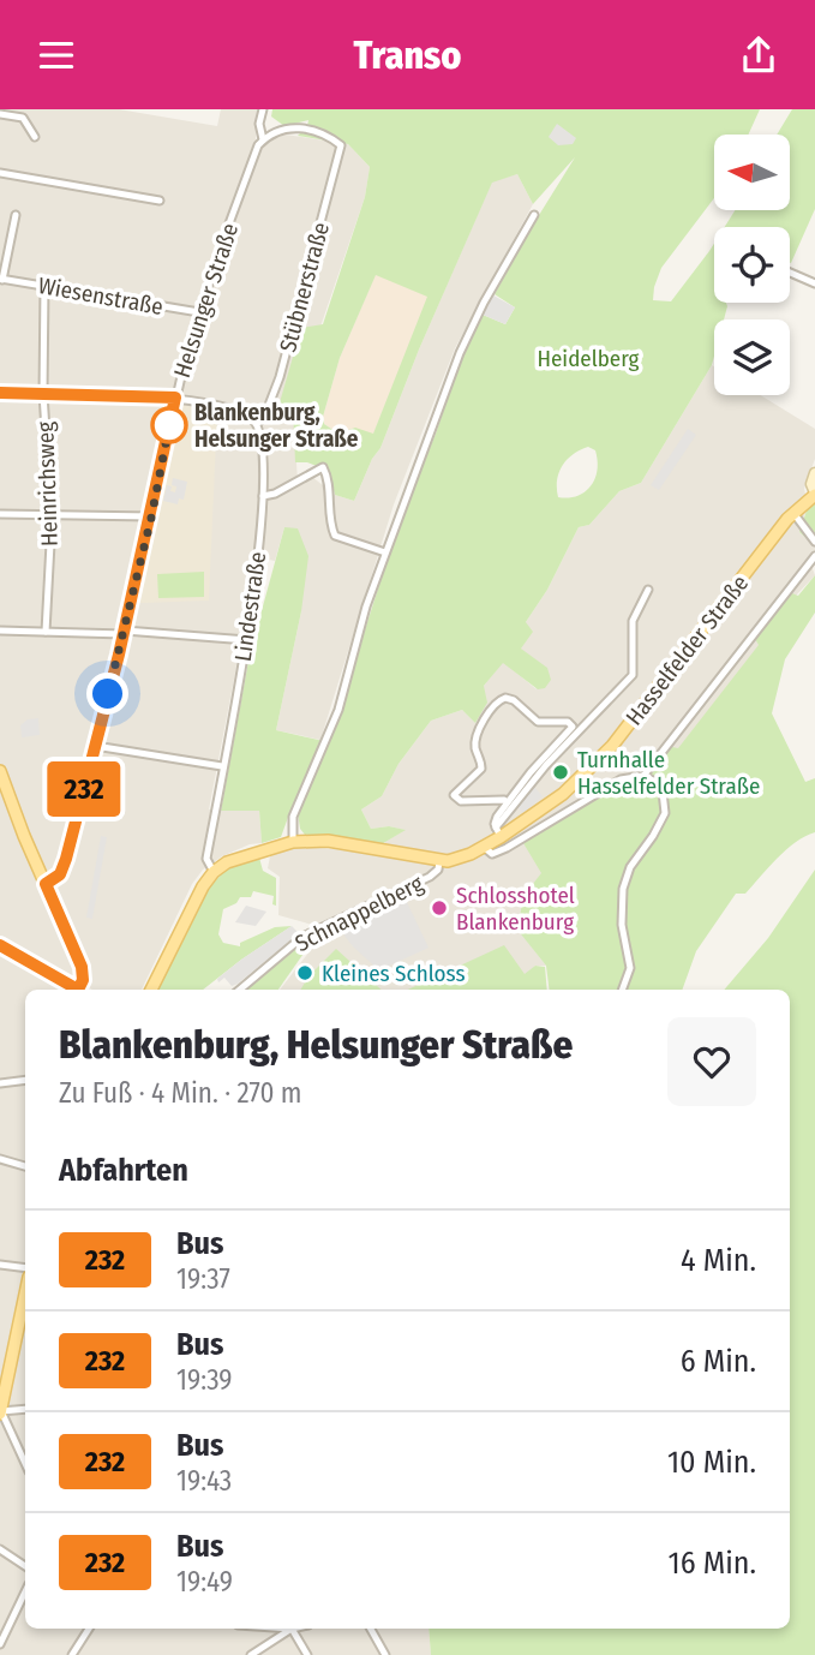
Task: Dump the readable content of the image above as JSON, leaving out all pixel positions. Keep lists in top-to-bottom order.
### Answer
{
  "streets": {
    "main road": ["Hasselfelder Straße"],
    "street": [
      "Stübnerstraße",
      "Wiesenstraße",
      "Helsunger Straße",
      "Heinrichsweg",
      "Lindestraße",
      "Schnappelberg"
    ]
  },
  "crossings": [
    ["Stübnerstraße", "Helsunger Straße"],
    ["Stübnerstraße", "Lindestraße"],
    ["Wiesenstraße", "Helsunger Straße"],
    ["Wiesenstraße", "Heinrichsweg"],
    ["Lindestraße", "Hasselfelder Straße"],
    ["Hasselfelder Straße", "Schnappelberg"]
  ],
  "parks": ["Heidelberg"],
  "places": [
    "Blankenburg, Helsunger Straße",
    "Turnhalle Hasselfelder Straße",
    "Schlosshotel Blankenburg",
    "Kleines Schloss"
  ],
  "lines": ["bus line 232"],
  "north": "left",
  "page": {
    "header": "Transo",
    "on_map": "232",
    "heading": [
      ["Blankenburg, Helsunger Straße", "Zu Fuß · 4 Min. · 270 m"],
      "Abfahrten"
    ],
    "list": [
      {
        "mark": "232",
        "name": "Bus",
        "note": "19:37",
        "value": "4 Min."
      },
      {
        "mark": "232",
        "name": "Bus",
        "note": "19:39",
        "value": "6 Min."
      },
      {
        "mark": "232",
        "name": "Bus",
        "note": "19:43",
        "value": "10 Min."
      },
      {
        "mark": "232",
        "name": "Bus",
        "note": "19:49",
        "value": "16 Min."
      }
    ]
  }
}
